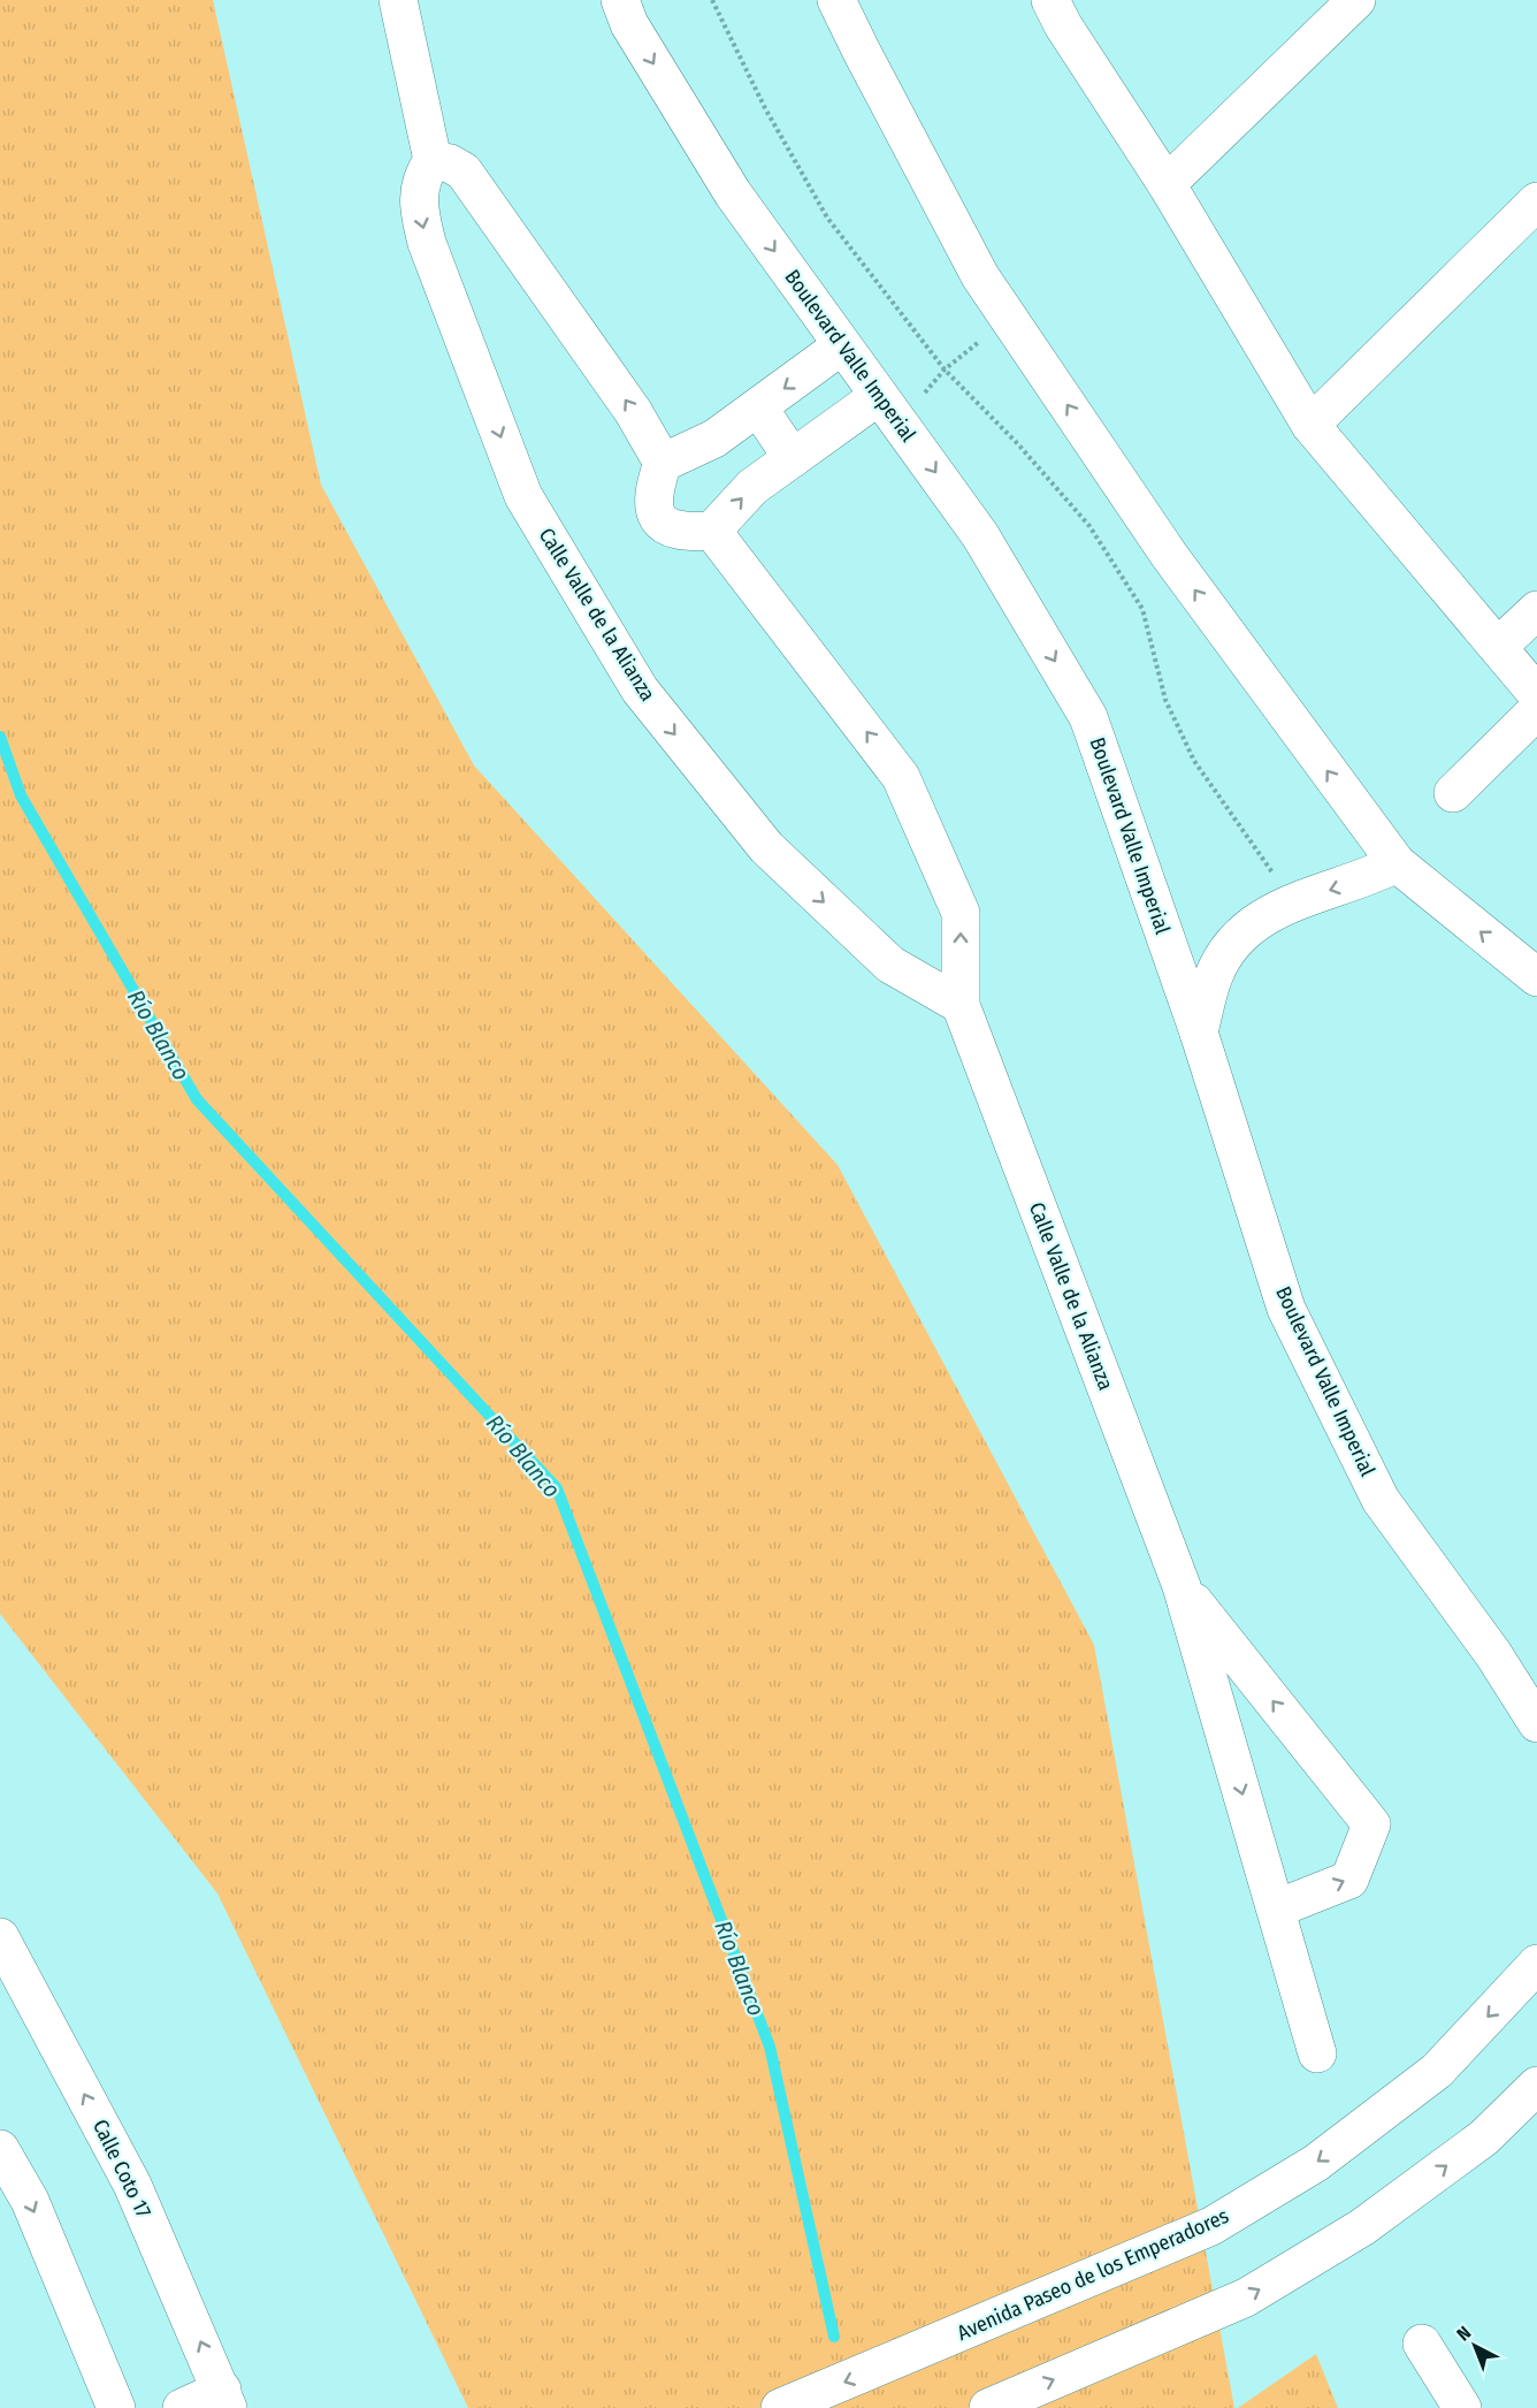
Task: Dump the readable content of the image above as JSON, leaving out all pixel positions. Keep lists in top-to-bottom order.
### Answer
{
  "streets": {
    "street": [
      "Boulevard Valle Imperial",
      "Calle Valle de la Alianza",
      "Calle Coto 17",
      "Avenida Paseo de los Emperadores"
    ]
  },
  "water": ["Río Blanco"],
  "north": "top left"
}
